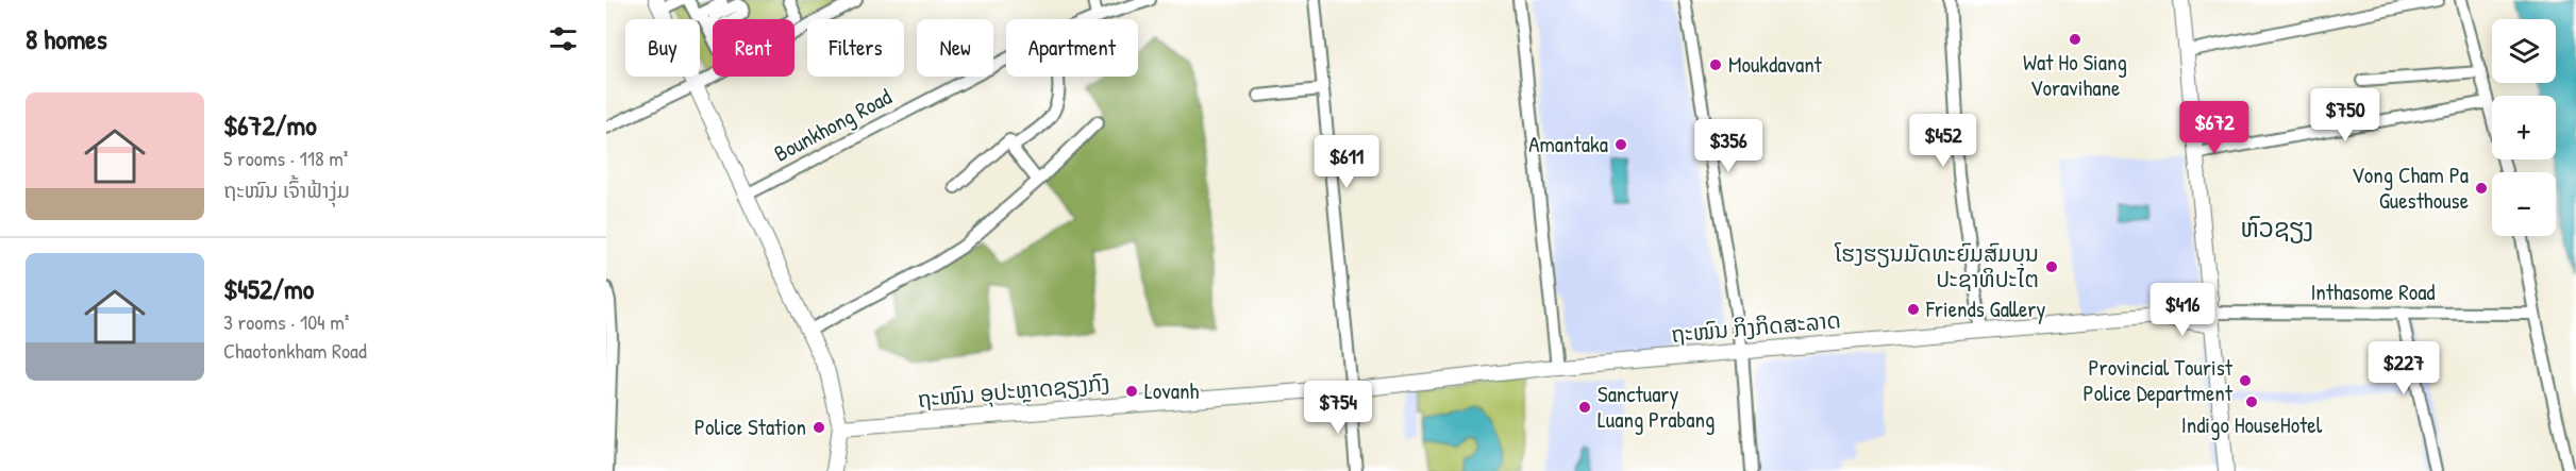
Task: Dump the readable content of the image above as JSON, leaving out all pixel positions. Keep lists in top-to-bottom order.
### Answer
{
  "streets": {
    "street": [
      "Bounkhong Road",
      "Inthasome Road",
      "ຖະໜົນ ກິງກິດສະລາດ",
      "ຖະໜົນ ອຸປະຫຼາດຊຽງກົງ"
    ]
  },
  "crossings": [
    ["ຖະໜົນ ກິງກິດສະລາດ", "ຖະໜົນ ອຸປະຫຼາດຊຽງກົງ"]
  ],
  "districts": ["ຫົວຊຽງ"],
  "places": [
    "Wat Ho Siang Voravihane",
    "Moukdavant",
    "Amantaka",
    "Vong Cham Pa Guesthouse",
    "ໂຮງຮຽນມັດທະຍົມສົມບຸນ ປະຊາທິປະໄຕ",
    "Friends Gallery",
    "Provincial Tourist Police Department",
    "Lovanh",
    "Indigo HouseHotel",
    "Sanctuary Luang Prabang",
    "Police Station"
  ],
  "page": {
    "heading": "8 homes",
    "map_buttons": ["+", "−"],
    "chip": [
      "Buy",
      "Rent",
      "Filters",
      "New",
      "Apartment"
    ],
    "list": [
      {
        "name": "$672/mo",
        "note": "5 rooms · 118 m² · ຖະໜົນ ເຈົ້າຟ້າງຸ່ມ"
      },
      {
        "name": "$452/mo",
        "note": "3 rooms · 104 m² · Chaotonkham Road"
      }
    ],
    "price": [
      "$750",
      "$672",
      "$452",
      "$356",
      "$611",
      "$416",
      "$227",
      "$754"
    ]
  }
}
